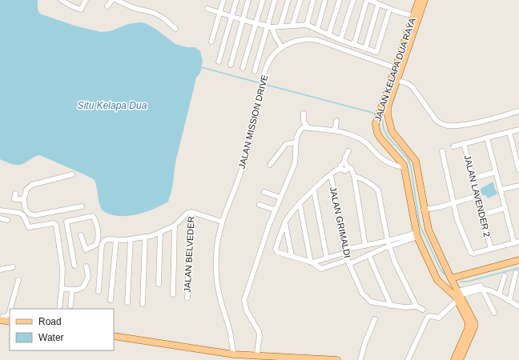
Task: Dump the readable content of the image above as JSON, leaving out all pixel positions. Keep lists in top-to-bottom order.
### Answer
{
  "streets": {
    "main road": ["JALAN KELAPA DUA RAYA"],
    "street": [
      "JALAN MISSION DRIVE",
      "JALAN LAVENDER 2",
      "JALAN GRIMALDI",
      "JALAN BELVEDER"
    ]
  },
  "crossings": [
    ["JALAN KELAPA DUA RAYA", "JALAN MISSION DRIVE"]
  ],
  "water": ["Situ Kelapa Dua"],
  "legend": ["Road", "Water"]
}
